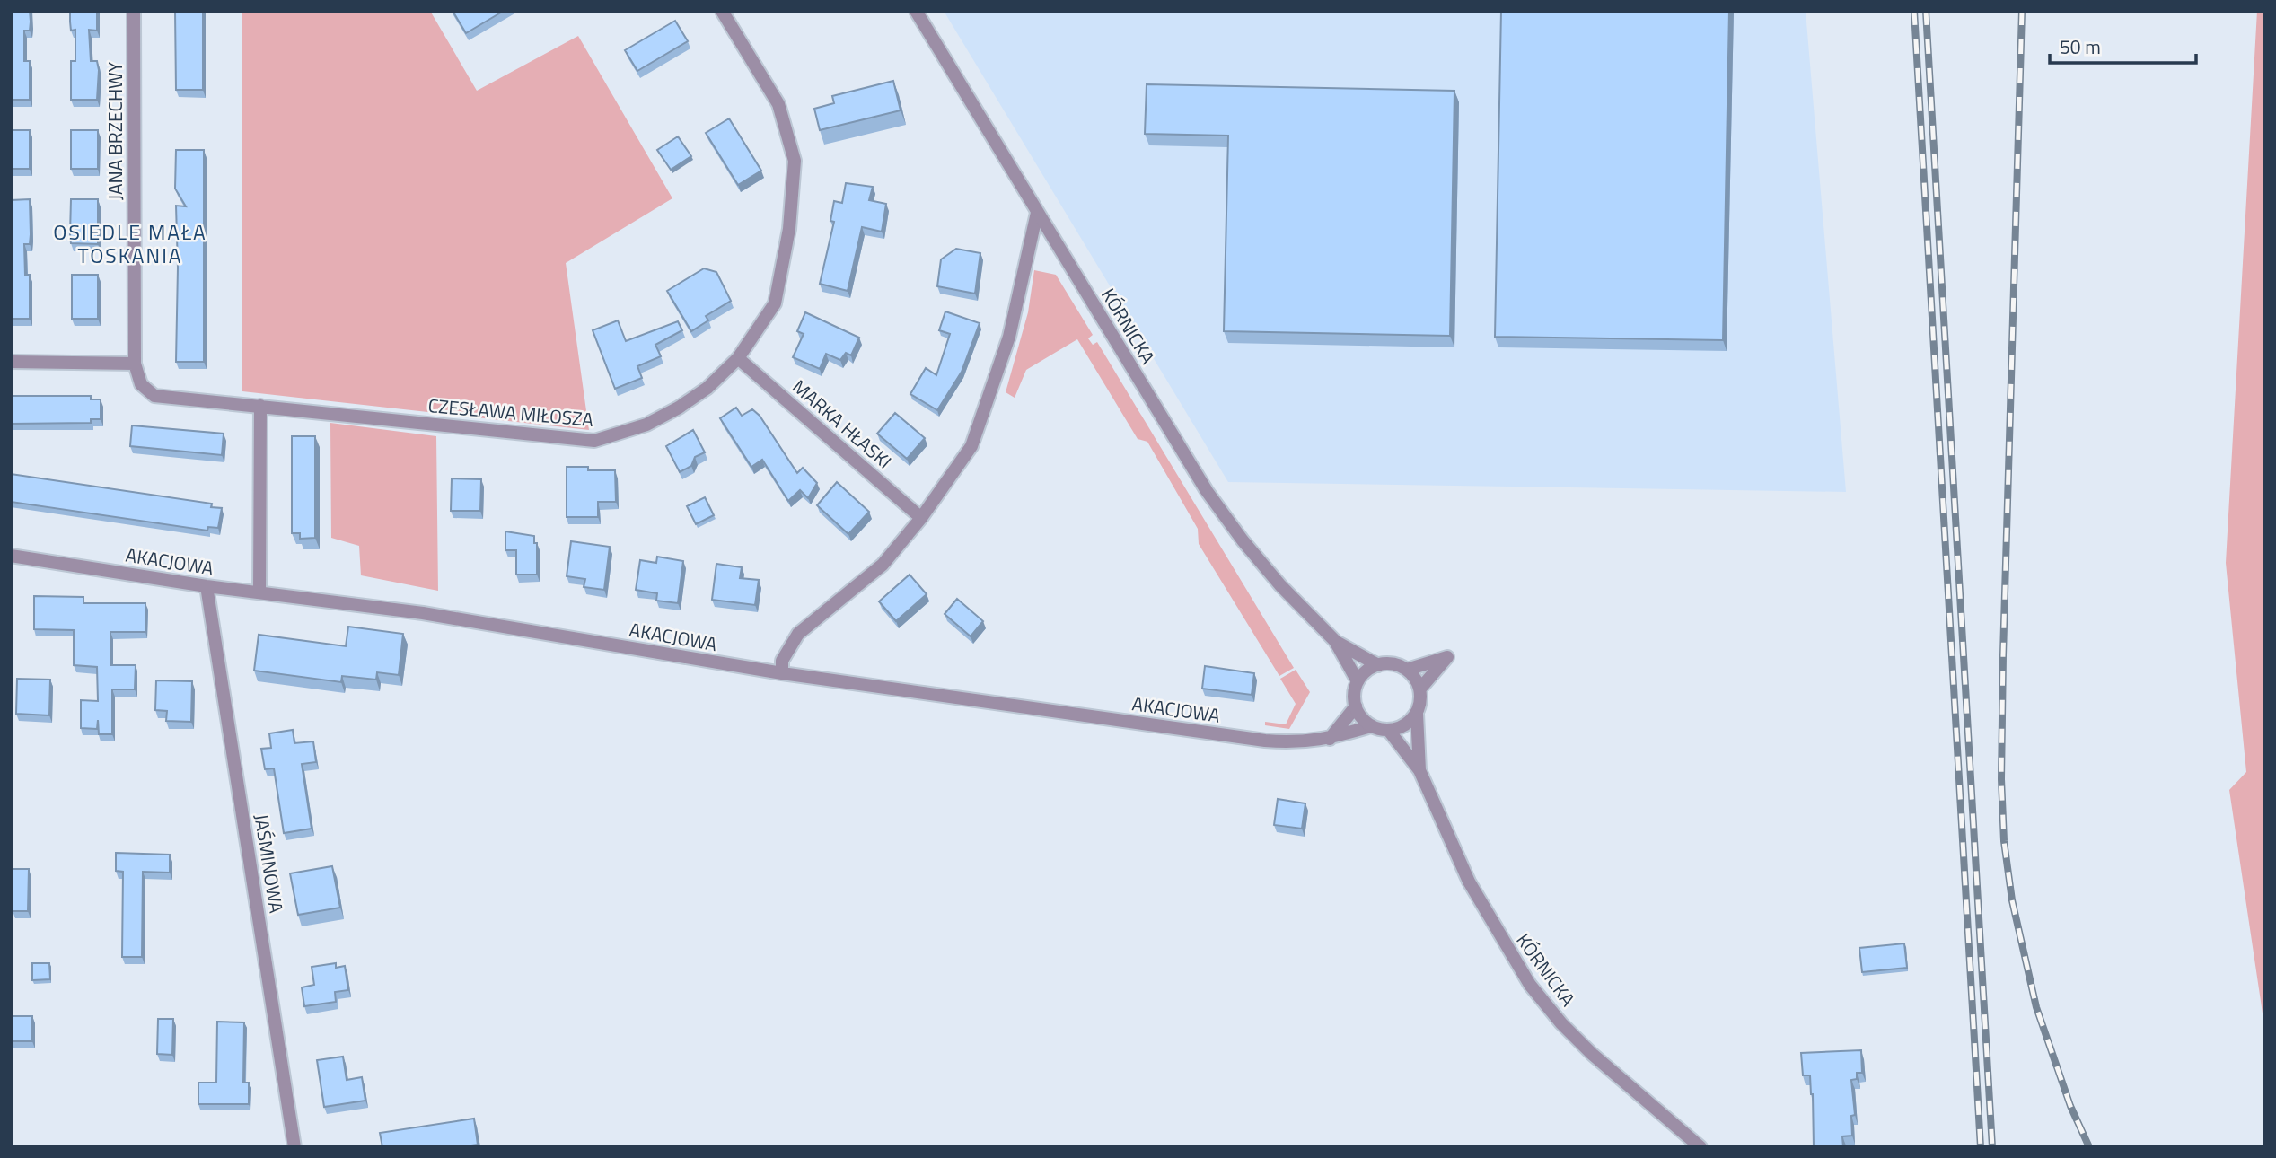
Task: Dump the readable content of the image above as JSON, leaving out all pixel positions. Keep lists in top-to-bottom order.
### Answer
{
  "streets": {
    "street": [
      "JANA BRZECHWY",
      "KÓRNICKA",
      "CZESŁAWA MIŁOSZA",
      "MARKA HŁASKI",
      "AKACJOWA",
      "JAŚMINOWA"
    ]
  },
  "crossings": [
    ["JANA BRZECHWY", "CZESŁAWA MIŁOSZA"],
    ["CZESŁAWA MIŁOSZA", "MARKA HŁASKI"],
    ["AKACJOWA", "JAŚMINOWA"]
  ],
  "districts": ["OSIEDLE MAŁA TOSKANIA"],
  "scale_bar": "50 m"
}
